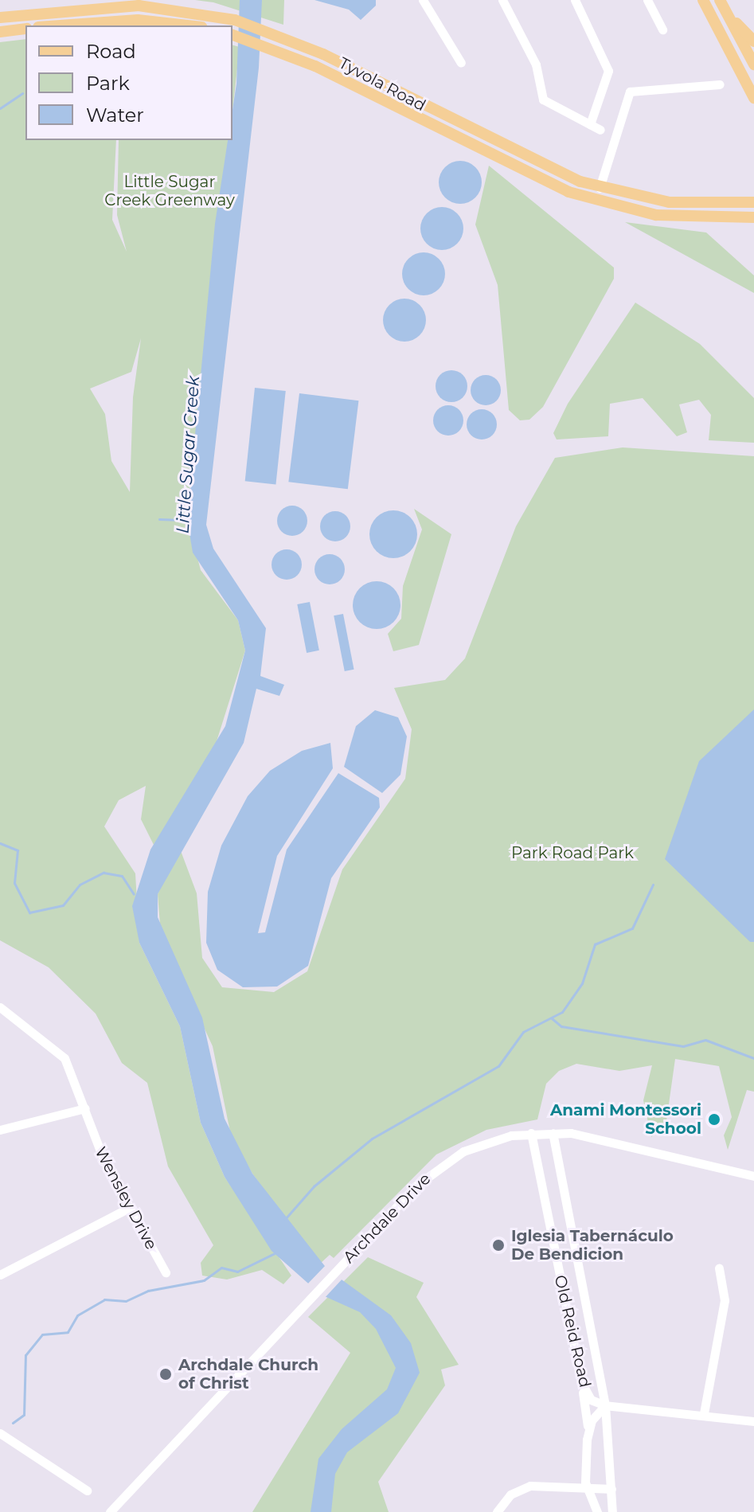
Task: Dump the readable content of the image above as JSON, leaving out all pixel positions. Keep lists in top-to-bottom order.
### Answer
{
  "streets": {
    "main road": ["Tyvola Road"],
    "street": ["Wensley Drive", "Archdale Drive", "Old Reid Road"]
  },
  "crossings": [
    ["Archdale Drive", "Old Reid Road"]
  ],
  "water": ["Little Sugar Creek"],
  "parks": ["Little Sugar Creek Greenway", "Park Road Park"],
  "places": ["Anami Montessori School", "Iglesia Tabernáculo De Bendicion", "Archdale Church of Christ"],
  "legend": ["Road", "Park", "Water"]
}
